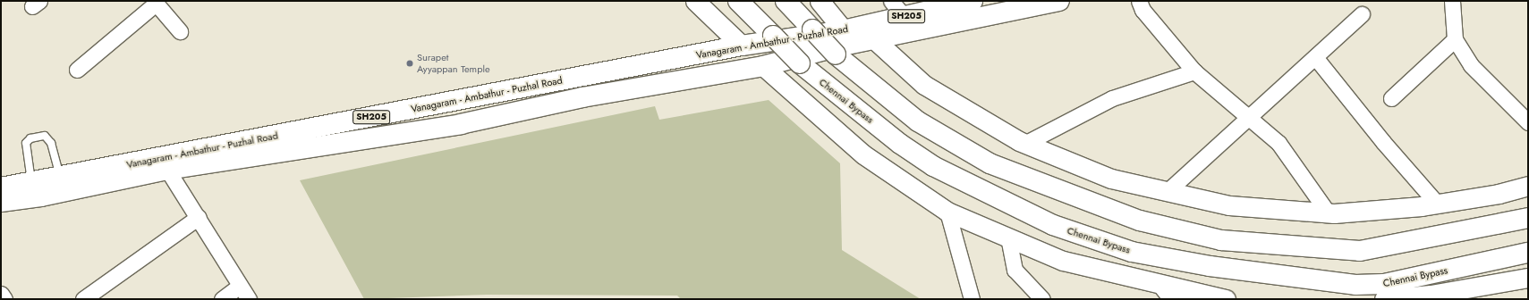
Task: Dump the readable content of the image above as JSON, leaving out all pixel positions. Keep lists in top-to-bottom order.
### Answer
{
  "streets": {
    "main road": ["SH205", "Vanagaram - Ambathur - Puzhal Road", "Chennai Bypass"]
  },
  "places": ["Surapet Ayyappan Temple"]
}
